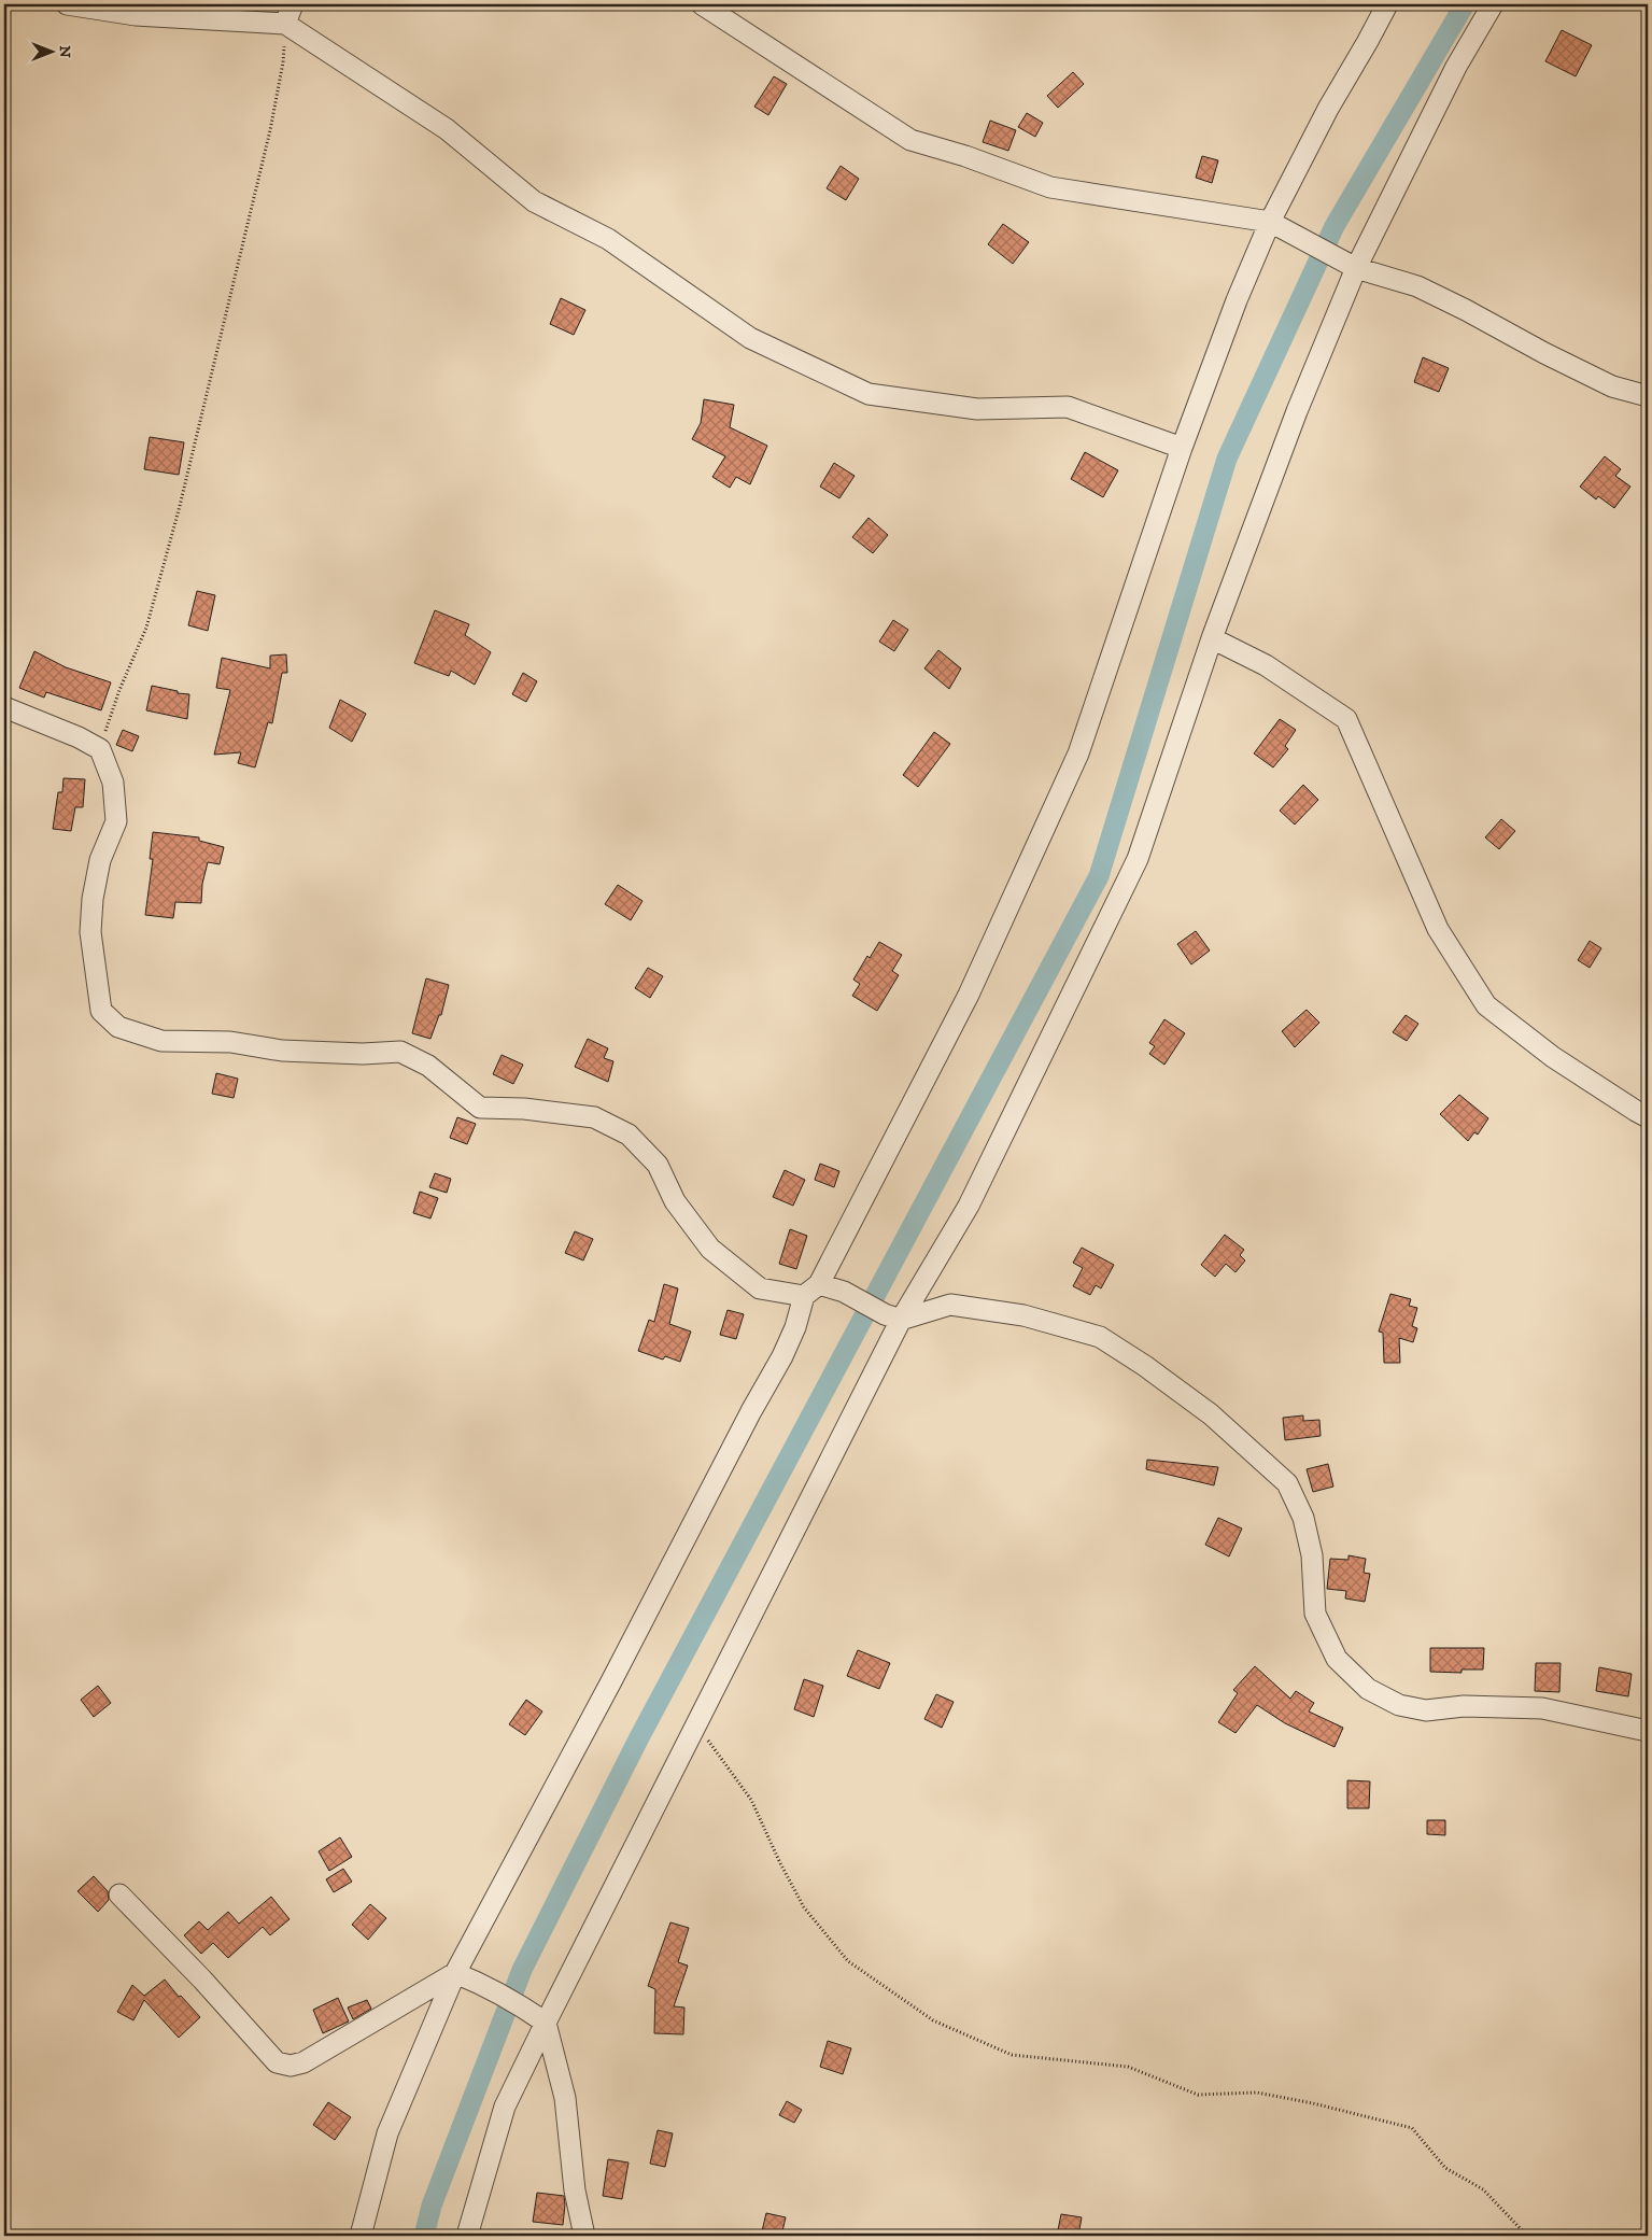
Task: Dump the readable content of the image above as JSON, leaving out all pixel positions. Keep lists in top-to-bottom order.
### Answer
{
  "north": "right"
}
